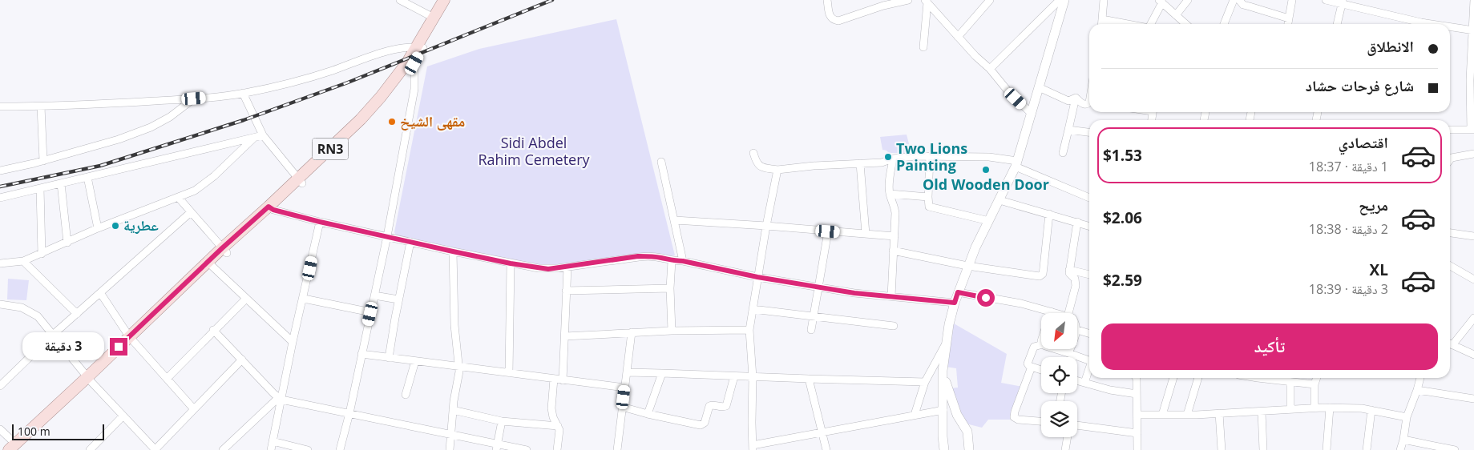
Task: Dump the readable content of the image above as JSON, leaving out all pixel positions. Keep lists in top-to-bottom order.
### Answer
{
  "streets": {
    "main road": ["RN3"]
  },
  "parks": ["Sidi Abdel Rahim Cemetery"],
  "places": [
    "مقهى الشيخ",
    "Two Lions Painting",
    "Old Wooden Door",
    "عطرية"
  ],
  "scale_bar": "100 m",
  "north": "bottom left",
  "page": {
    "banner": ["الانطلاق", "شارع فرحات حشاد"],
    "list": [
      {
        "name": "اقتصادي",
        "note": "1 دقيقة · 18:37",
        "value": "$1.53"
      },
      {
        "name": "مريح",
        "note": "2 دقيقة · 18:38",
        "value": "$2.06"
      },
      {
        "name": "XL",
        "note": "3 دقيقة · 18:39",
        "value": "$2.59"
      }
    ],
    "buttons": "تأكيد",
    "bubble": "3 دقيقة",
    "scale": "100 m"
  }
}
